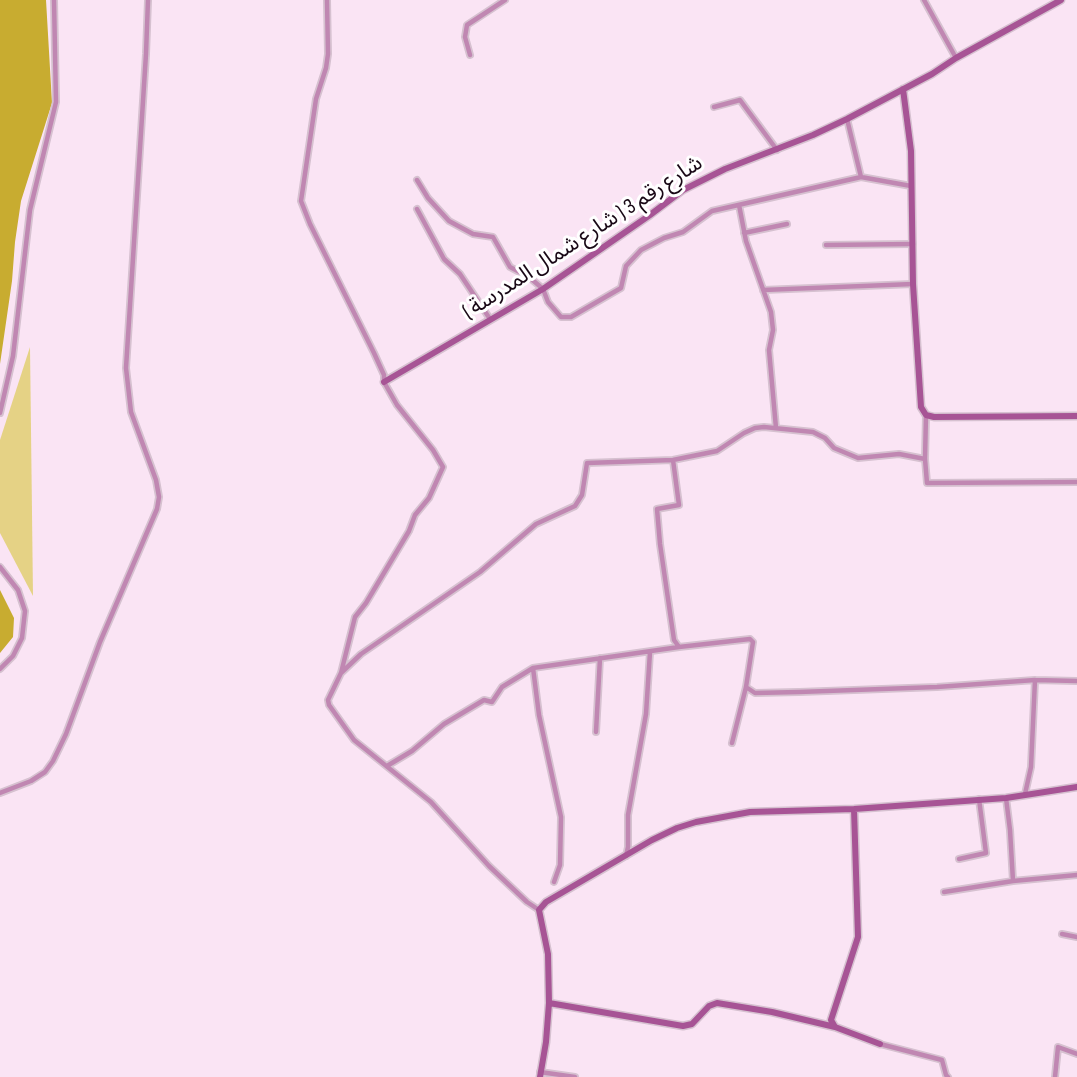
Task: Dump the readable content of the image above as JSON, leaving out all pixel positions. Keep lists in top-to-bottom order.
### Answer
{
  "streets": {
    "street": ["شارع رقم 3 ( شارع شمال المدرسة )"]
  }
}
